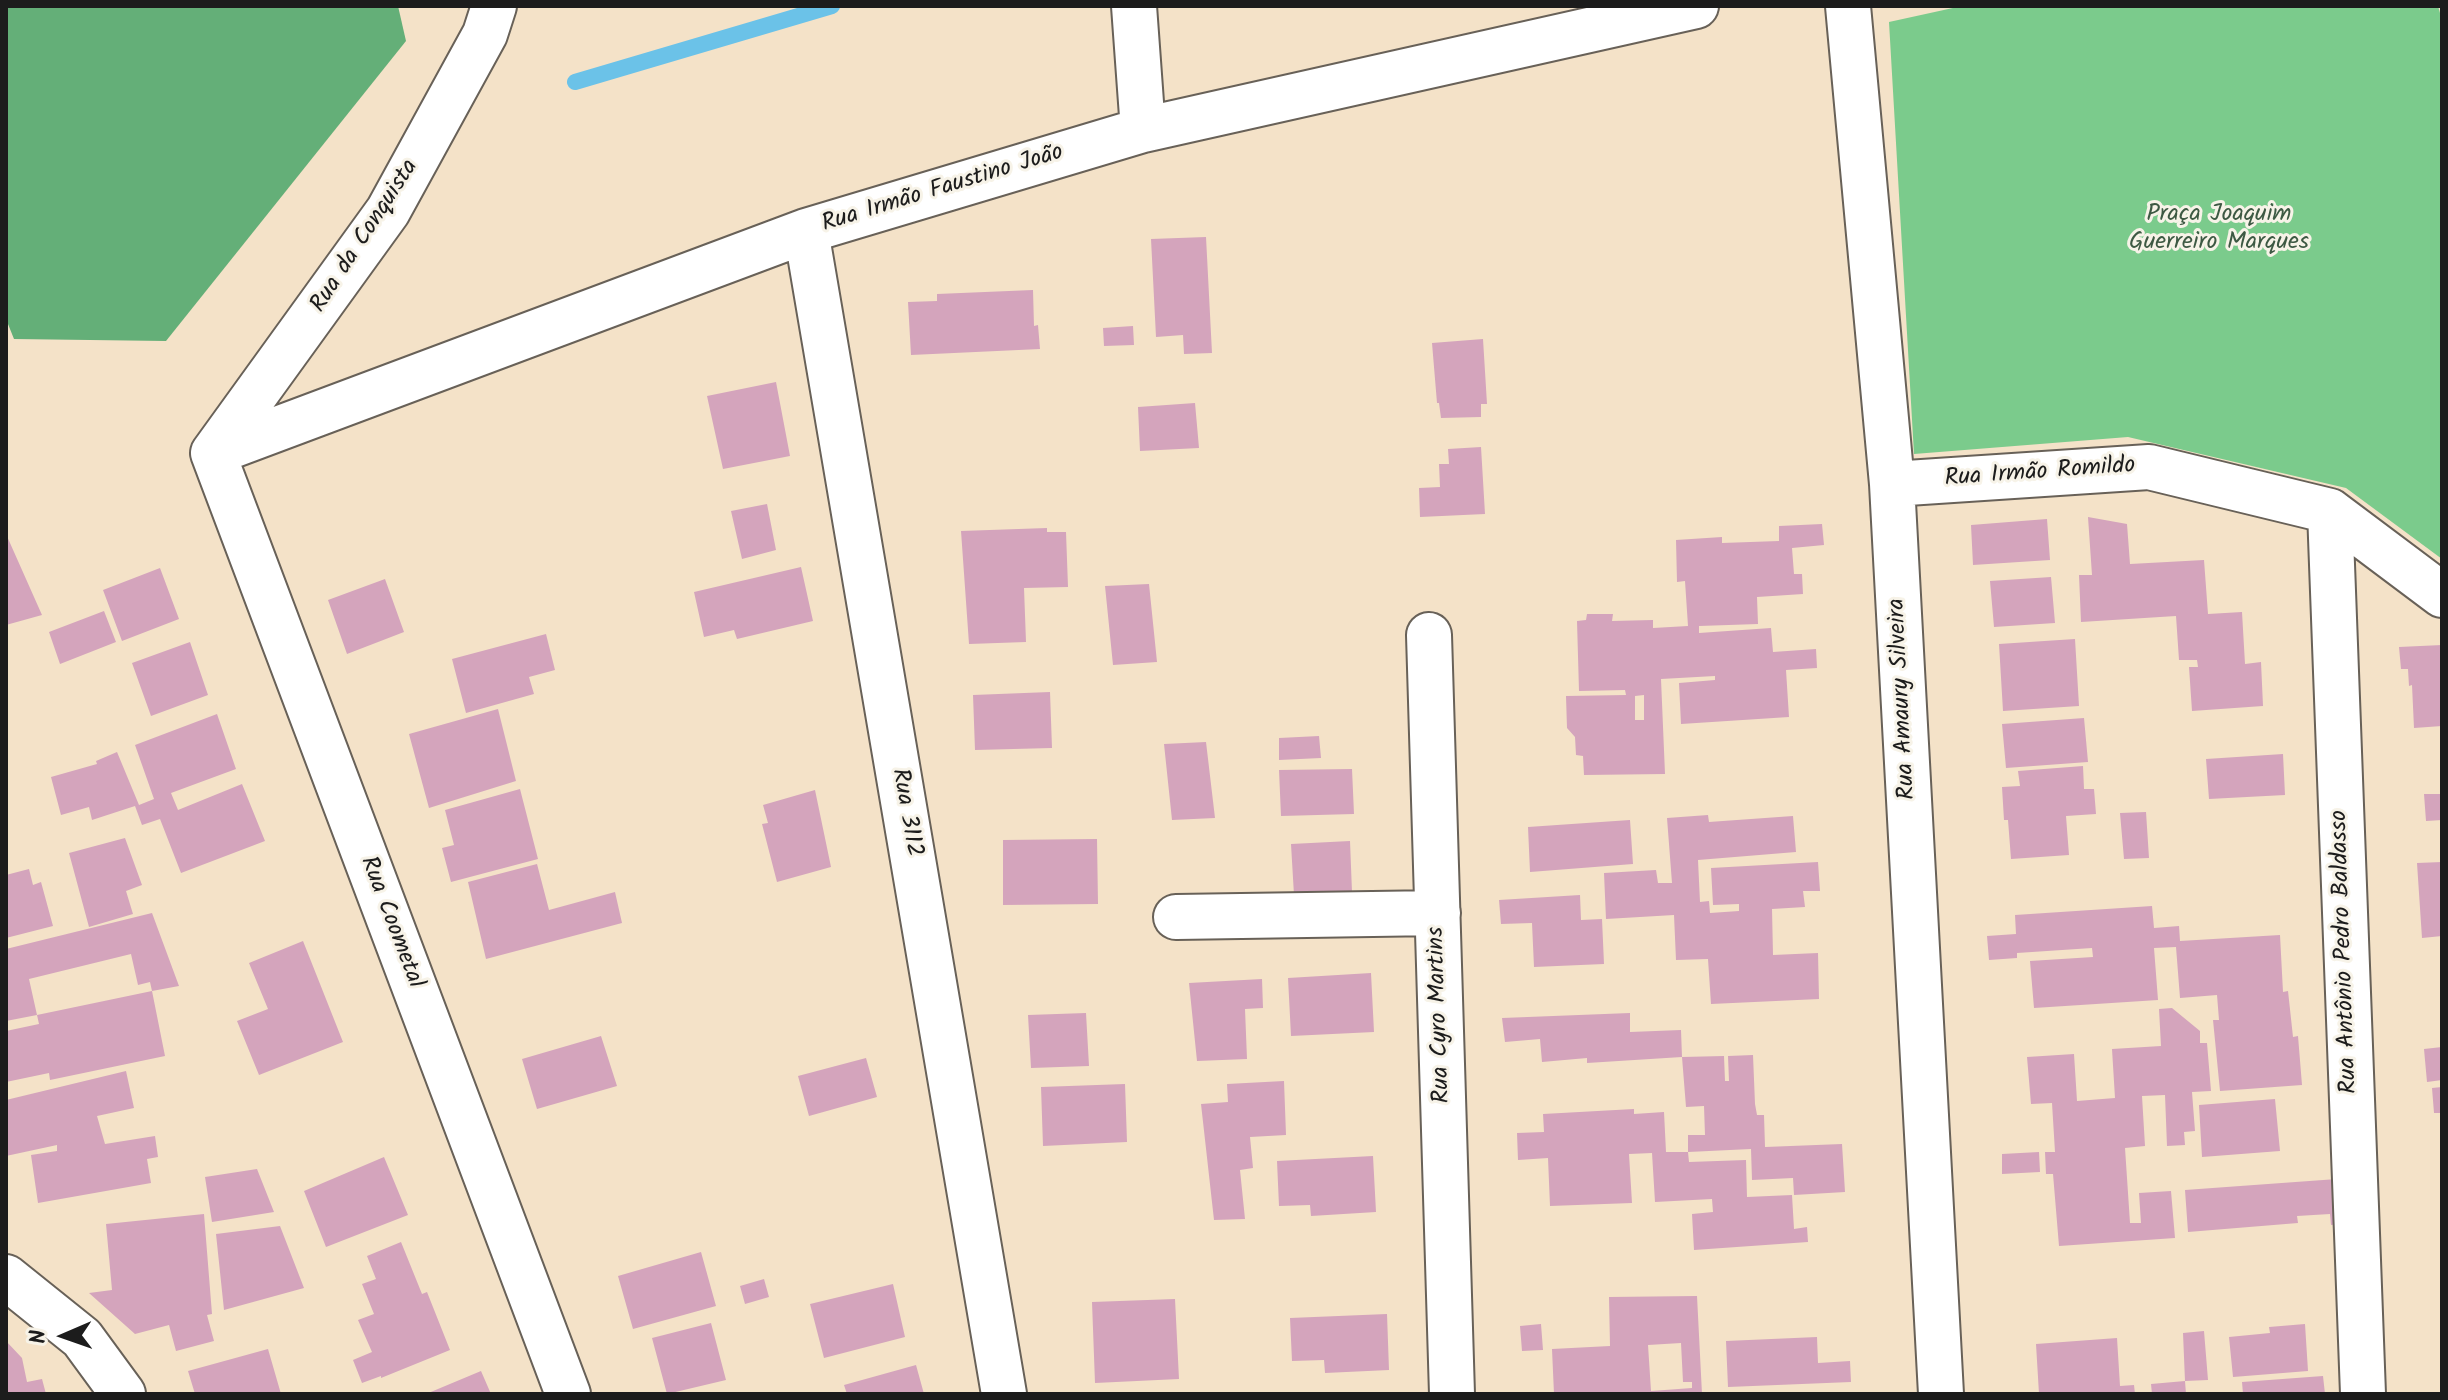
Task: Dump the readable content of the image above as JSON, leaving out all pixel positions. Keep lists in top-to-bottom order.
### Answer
{
  "streets": {
    "street": [
      "Rua Irmão Faustino João",
      "Rua da Conquista",
      "Rua Irmão Romildo",
      "Rua Amaury Silveira",
      "Rua 3112",
      "Rua Coometal",
      "Rua Antônio Pedro Baldasso",
      "Rua Cyro Martins"
    ]
  },
  "crossings": [
    ["Rua Irmão Faustino João", "Rua da Conquista"],
    ["Rua Irmão Faustino João", "Rua 3112"],
    ["Rua Irmão Faustino João", "Rua Coometal"],
    ["Rua da Conquista", "Rua Coometal"],
    ["Rua Irmão Romildo", "Rua Amaury Silveira"],
    ["Rua Irmão Romildo", "Rua Antônio Pedro Baldasso"]
  ],
  "parks": ["Praça Joaquim Guerreiro Marques"],
  "north": "left"
}
